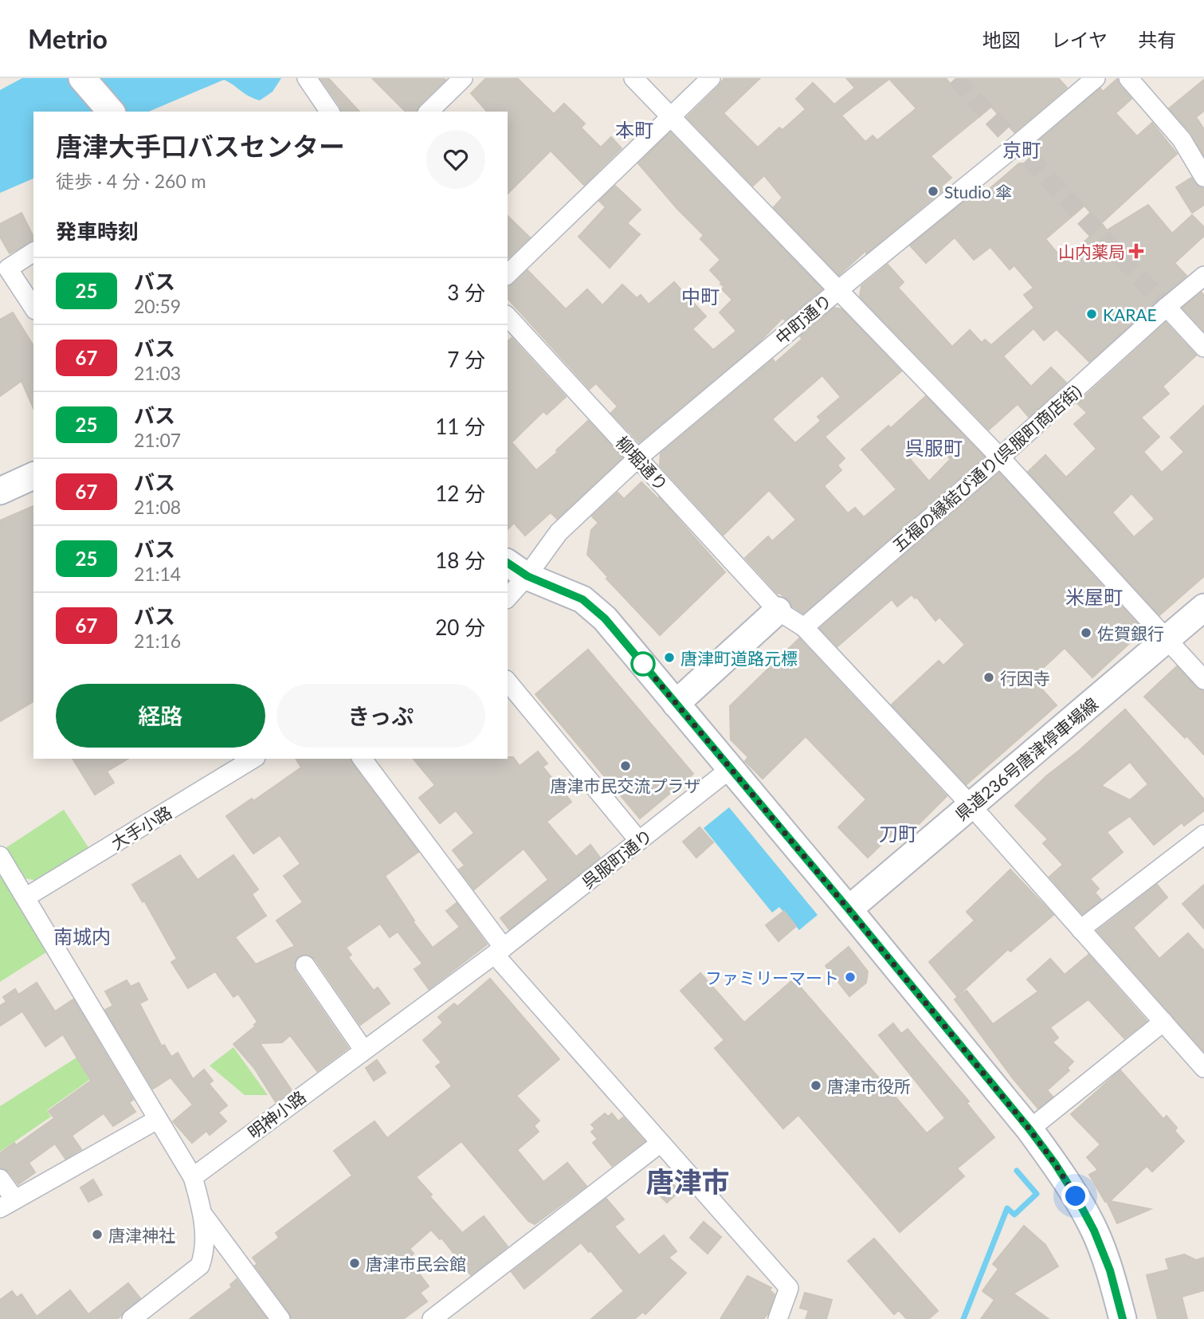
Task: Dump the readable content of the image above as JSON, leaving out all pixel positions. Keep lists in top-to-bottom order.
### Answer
{
  "streets": {
    "main road": ["県道236号唐津停車場線"],
    "street": [
      "中町通り",
      "柳堀通り",
      "五福の縁結び通り(呉服町商店街)",
      "大手小路",
      "呉服町通り",
      "明神小路"
    ]
  },
  "crossings": [
    ["中町通り", "柳堀通り"],
    ["柳堀通り", "五福の縁結び通り(呉服町商店街)"],
    ["柳堀通り", "県道236号唐津停車場線"],
    ["呉服町通り", "明神小路"]
  ],
  "districts": [
    "本町",
    "京町",
    "中町",
    "呉服町",
    "米屋町",
    "刀町",
    "南城内",
    "唐津市"
  ],
  "places": {
    "other": [
      "Studio 傘",
      "KARAE",
      "佐賀銀行",
      "唐津町道路元標",
      "行因寺",
      "唐津市民交流プラザ",
      "ファミリーマート",
      "唐津市役所",
      "唐津神社",
      "唐津市民会館"
    ],
    "health": ["山内薬局"]
  },
  "lines": ["bus line 25"],
  "page": {
    "header": "Metrio",
    "nav": ["地図", "レイヤ", "共有"],
    "heading": [
      ["唐津大手口バスセンター", "徒歩 · 4 分 · 260 m"],
      "発車時刻"
    ],
    "list": [
      {
        "mark": "25",
        "name": "バス",
        "note": "20:59",
        "value": "3 分"
      },
      {
        "mark": "67",
        "name": "バス",
        "note": "21:03",
        "value": "7 分"
      },
      {
        "mark": "25",
        "name": "バス",
        "note": "21:07",
        "value": "11 分"
      },
      {
        "mark": "67",
        "name": "バス",
        "note": "21:08",
        "value": "12 分"
      },
      {
        "mark": "25",
        "name": "バス",
        "note": "21:14",
        "value": "18 分"
      },
      {
        "mark": "67",
        "name": "バス",
        "note": "21:16",
        "value": "20 分"
      }
    ],
    "buttons": ["経路", "きっぷ"]
  }
}
